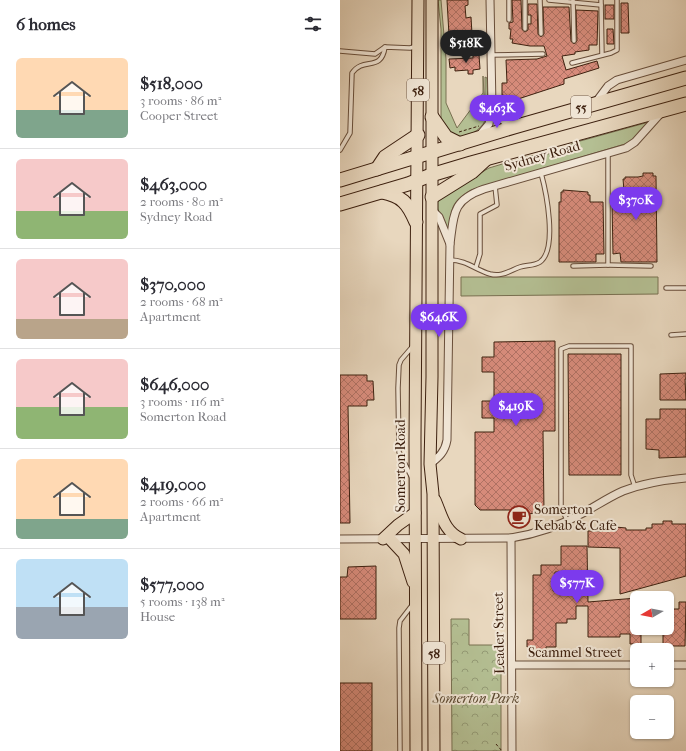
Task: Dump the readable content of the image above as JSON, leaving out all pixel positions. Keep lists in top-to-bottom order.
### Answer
{
  "streets": {
    "highway": ["55", "Sydney Road"],
    "main road": ["58", "Somerton Road"],
    "street": ["Leader Street", "Scammel Street"]
  },
  "crossings": [
    ["58", "55"],
    ["58", "Sydney Road"],
    ["58", "Somerton Road"],
    ["55", "Sydney Road"],
    ["55", "Somerton Road"],
    ["Leader Street", "Scammel Street"]
  ],
  "parks": ["Somerton Park"],
  "places": {
    "cafe": ["Somerton Kebab & Cafe"]
  },
  "north": "left",
  "page": {
    "heading": "6 homes",
    "price": [
      "$518K",
      "$463K",
      "$370K",
      "$646K",
      "$419K",
      "$577K"
    ],
    "list": [
      {
        "name": "$518,000",
        "note": "3 rooms · 86 m² · Cooper Street"
      },
      {
        "name": "$463,000",
        "note": "2 rooms · 80 m² · Sydney Road"
      },
      {
        "name": "$370,000",
        "note": "2 rooms · 68 m² · Apartment"
      },
      {
        "name": "$646,000",
        "note": "3 rooms · 116 m² · Somerton Road"
      },
      {
        "name": "$419,000",
        "note": "2 rooms · 66 m² · Apartment"
      },
      {
        "name": "$577,000",
        "note": "5 rooms · 138 m² · House"
      }
    ],
    "map_buttons": ["+", "−"]
  }
}
